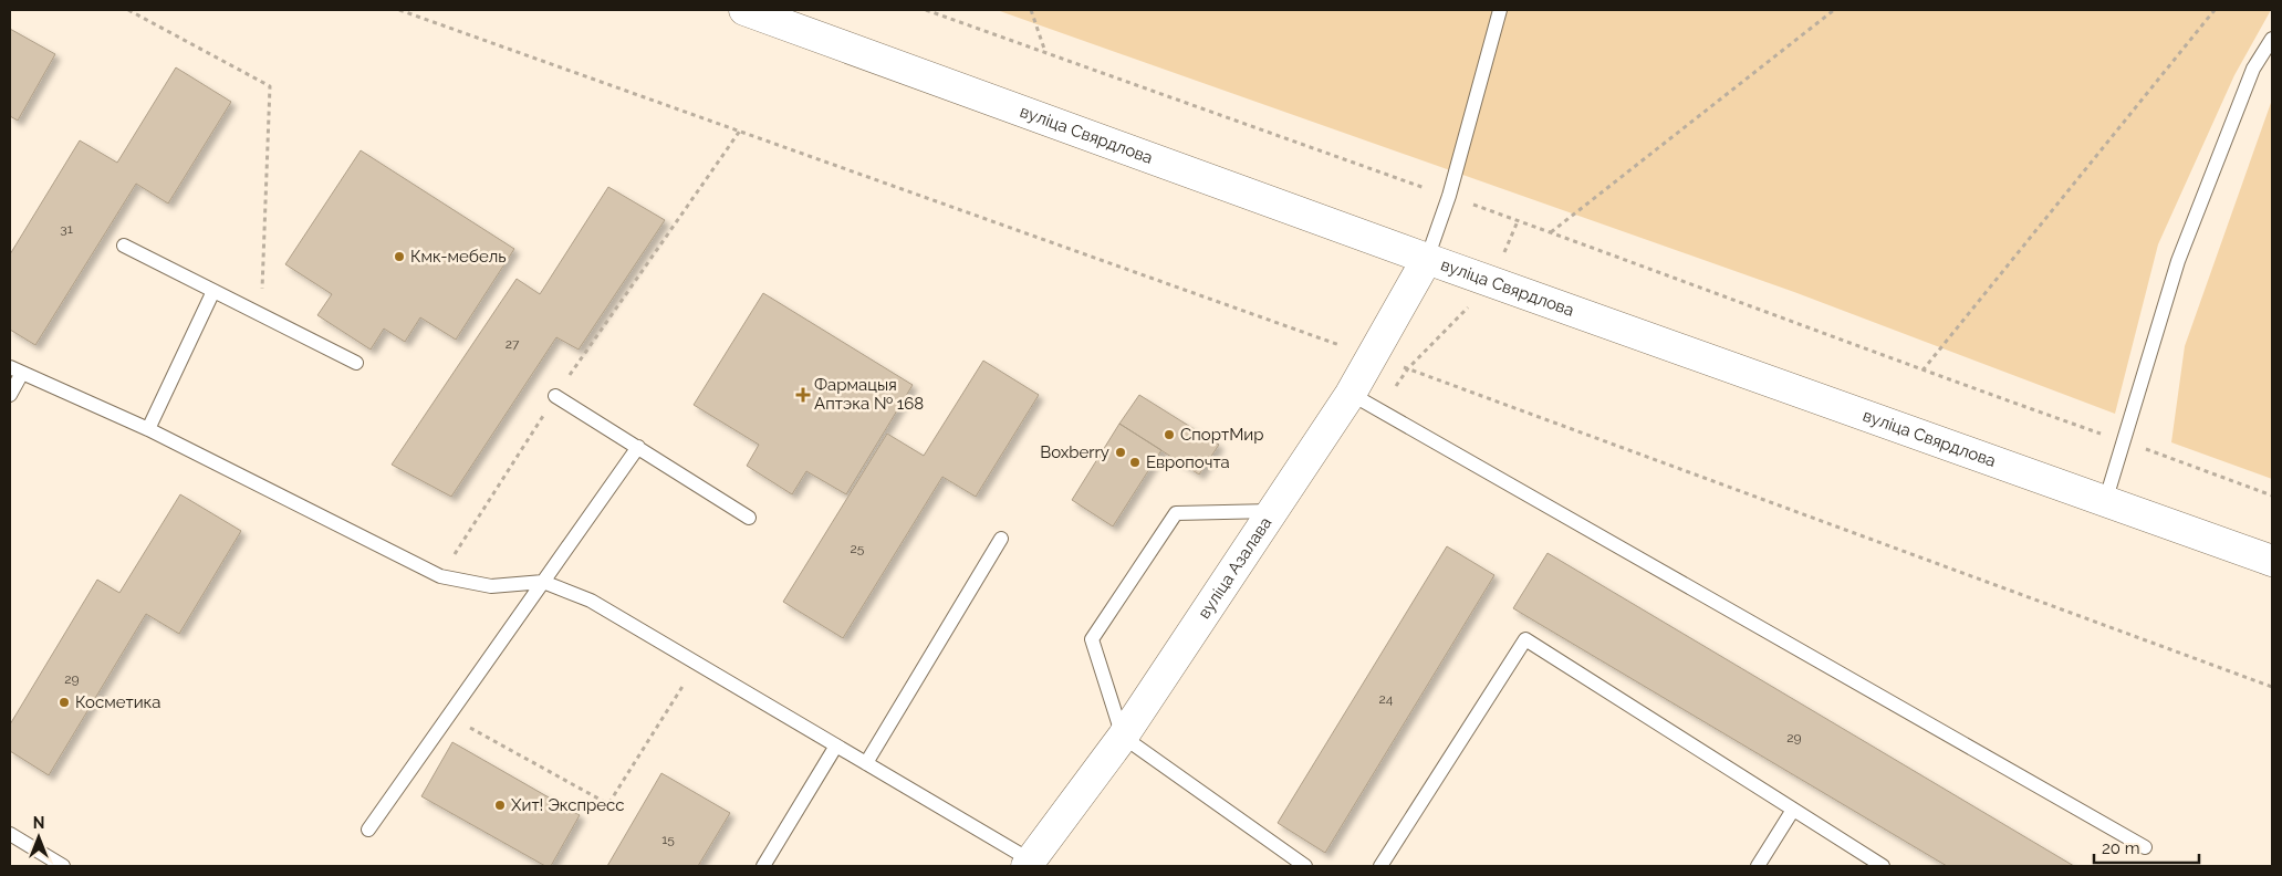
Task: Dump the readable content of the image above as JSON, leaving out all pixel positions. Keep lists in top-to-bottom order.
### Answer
{
  "streets": {
    "main road": ["вуліца Свярдлова", "вуліца Азалава"]
  },
  "crossings": [
    ["вуліца Свярдлова", "вуліца Азалава"]
  ],
  "places": {
    "other": [
      "Кмк-мебель",
      "СпортМир",
      "Boxberry",
      "Европочта",
      "Косметика",
      "Хит! Экспресс"
    ],
    "health": ["Фармацыя Аптэка № 168"]
  },
  "house_numbers": [
    "31",
    "27",
    "25",
    "29",
    "24",
    "29",
    "15"
  ],
  "scale_bar": "20 m",
  "north": "top"
}
